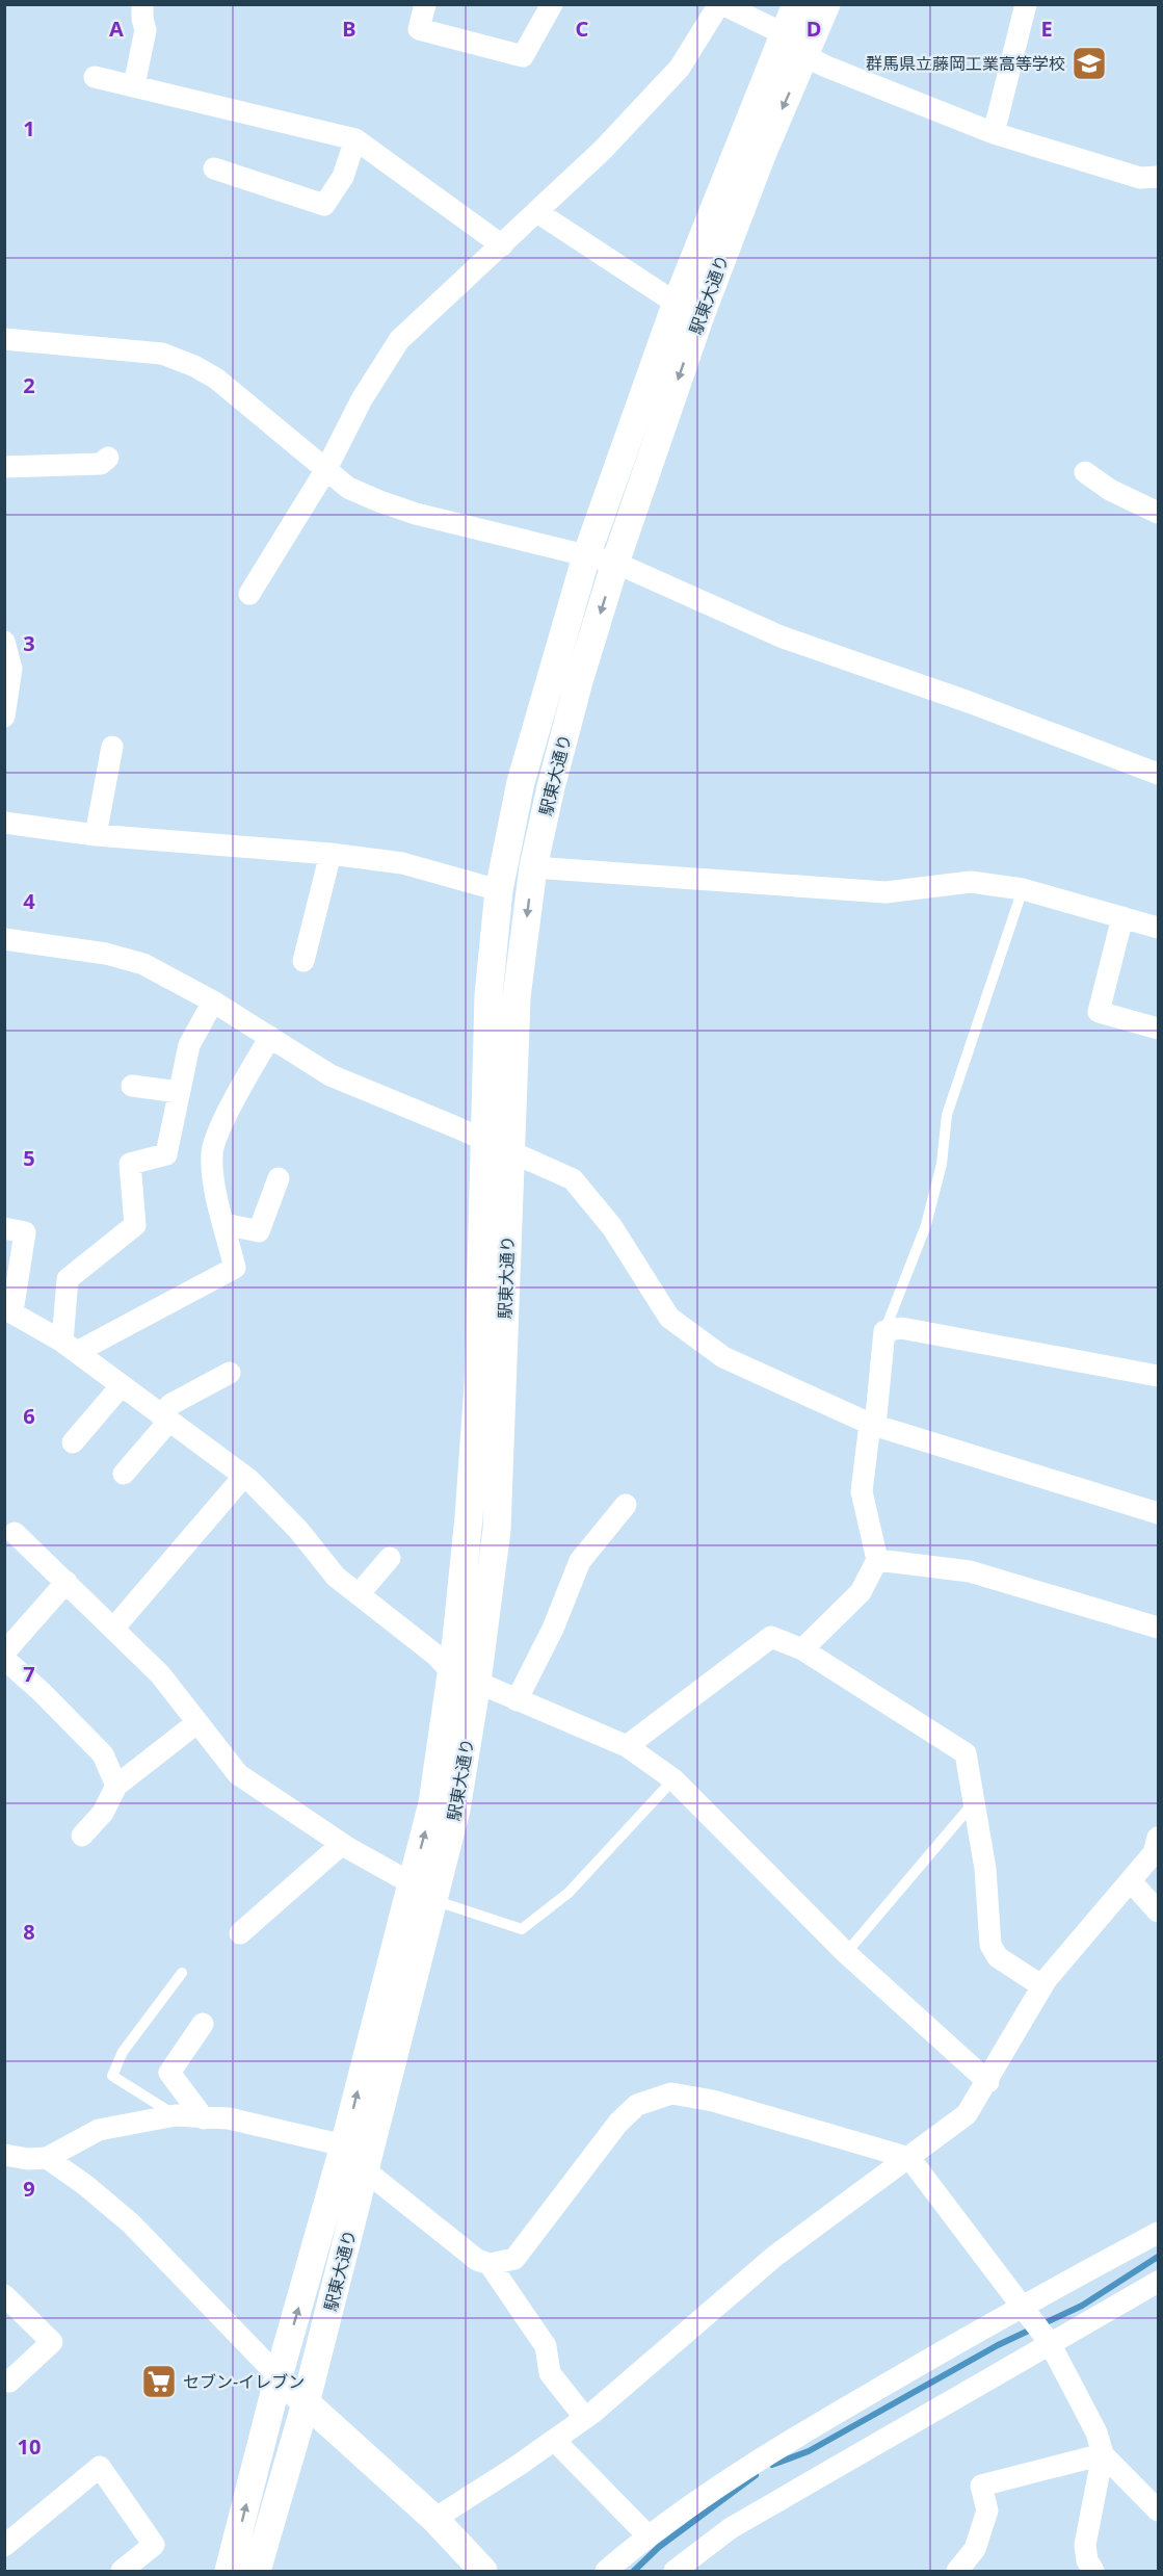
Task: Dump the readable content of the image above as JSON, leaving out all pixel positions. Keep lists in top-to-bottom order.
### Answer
{
  "streets": {
    "street": ["駅東大通り"]
  },
  "places": {
    "school or university": ["群馬県立藤岡工業高等学校"],
    "supermarket": ["セブン-イレブン"]
  },
  "grid": {
    "columns": [
      "A",
      "B",
      "C",
      "D",
      "E"
    ],
    "rows": [
      "1",
      "2",
      "3",
      "4",
      "5",
      "6",
      "7",
      "8",
      "9",
      "10"
    ]
  }
}
